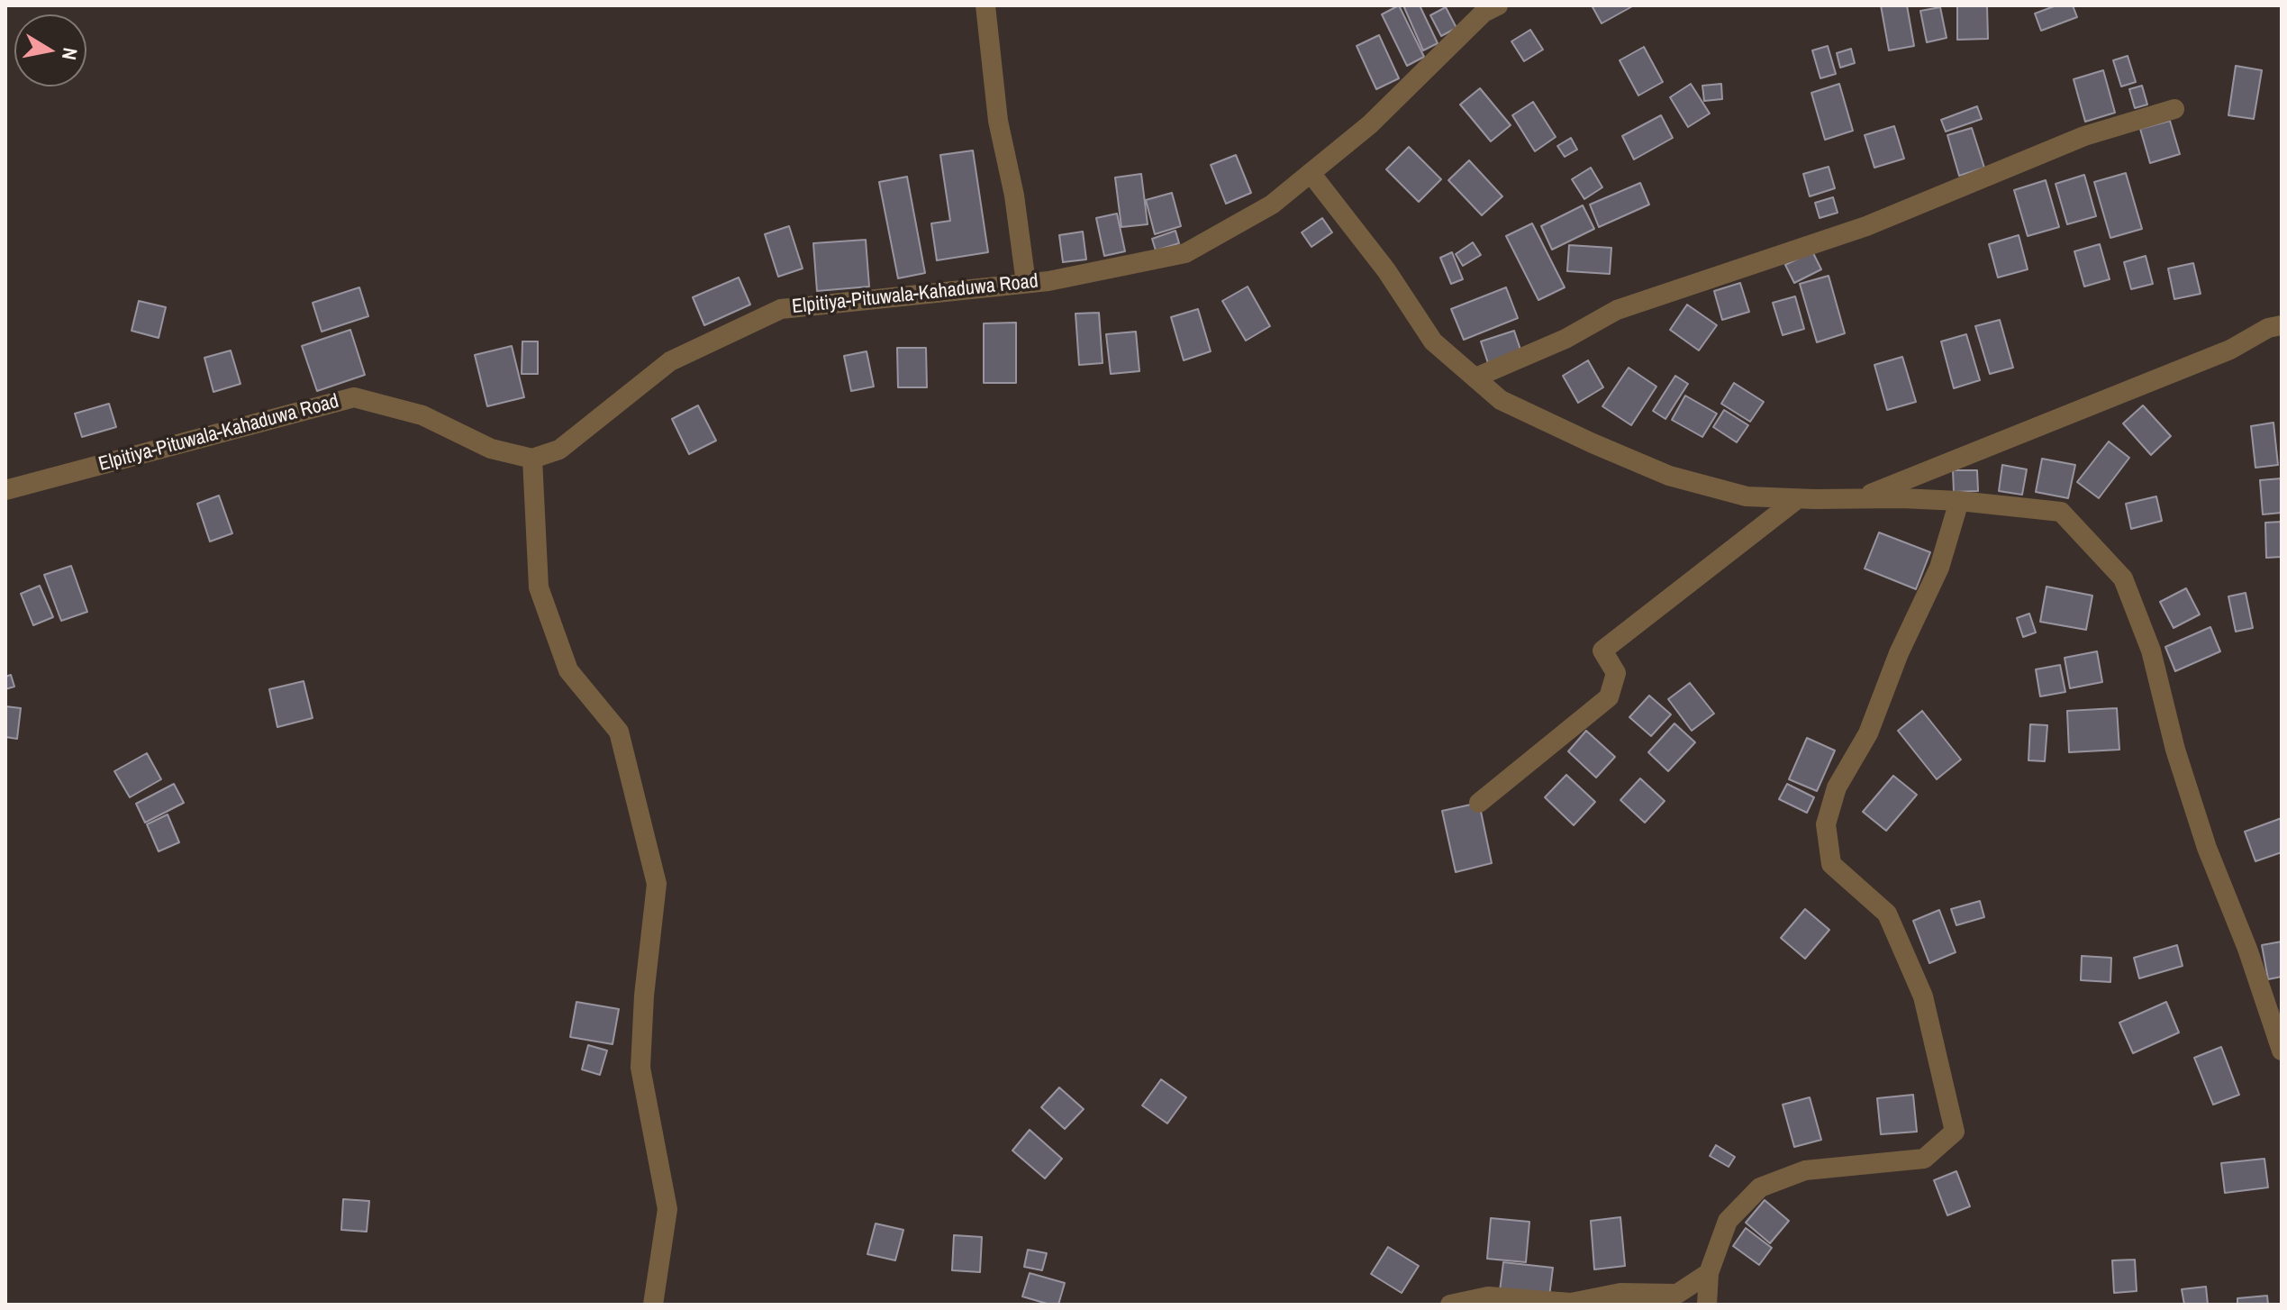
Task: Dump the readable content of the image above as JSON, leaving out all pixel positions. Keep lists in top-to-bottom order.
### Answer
{
  "streets": {
    "street": ["Elpitiya-Pituwala-Kahaduwa Road"]
  },
  "north": "right"
}
